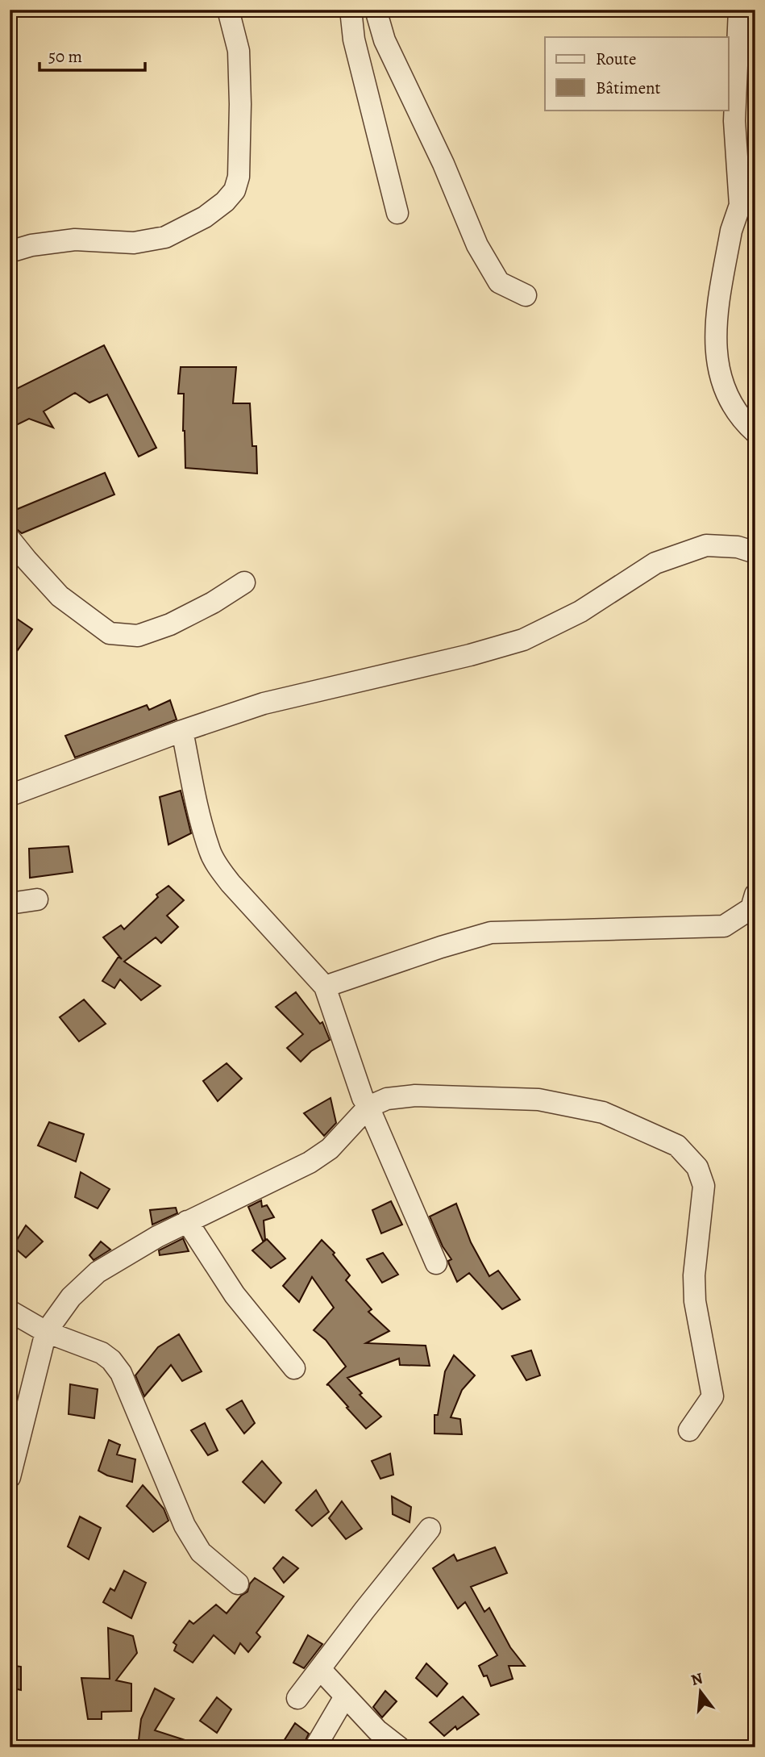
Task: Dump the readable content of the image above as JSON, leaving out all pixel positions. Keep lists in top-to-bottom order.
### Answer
{
  "legend": ["Route", "Bâtiment"],
  "scale_bar": "50 m",
  "north": "top"
}
